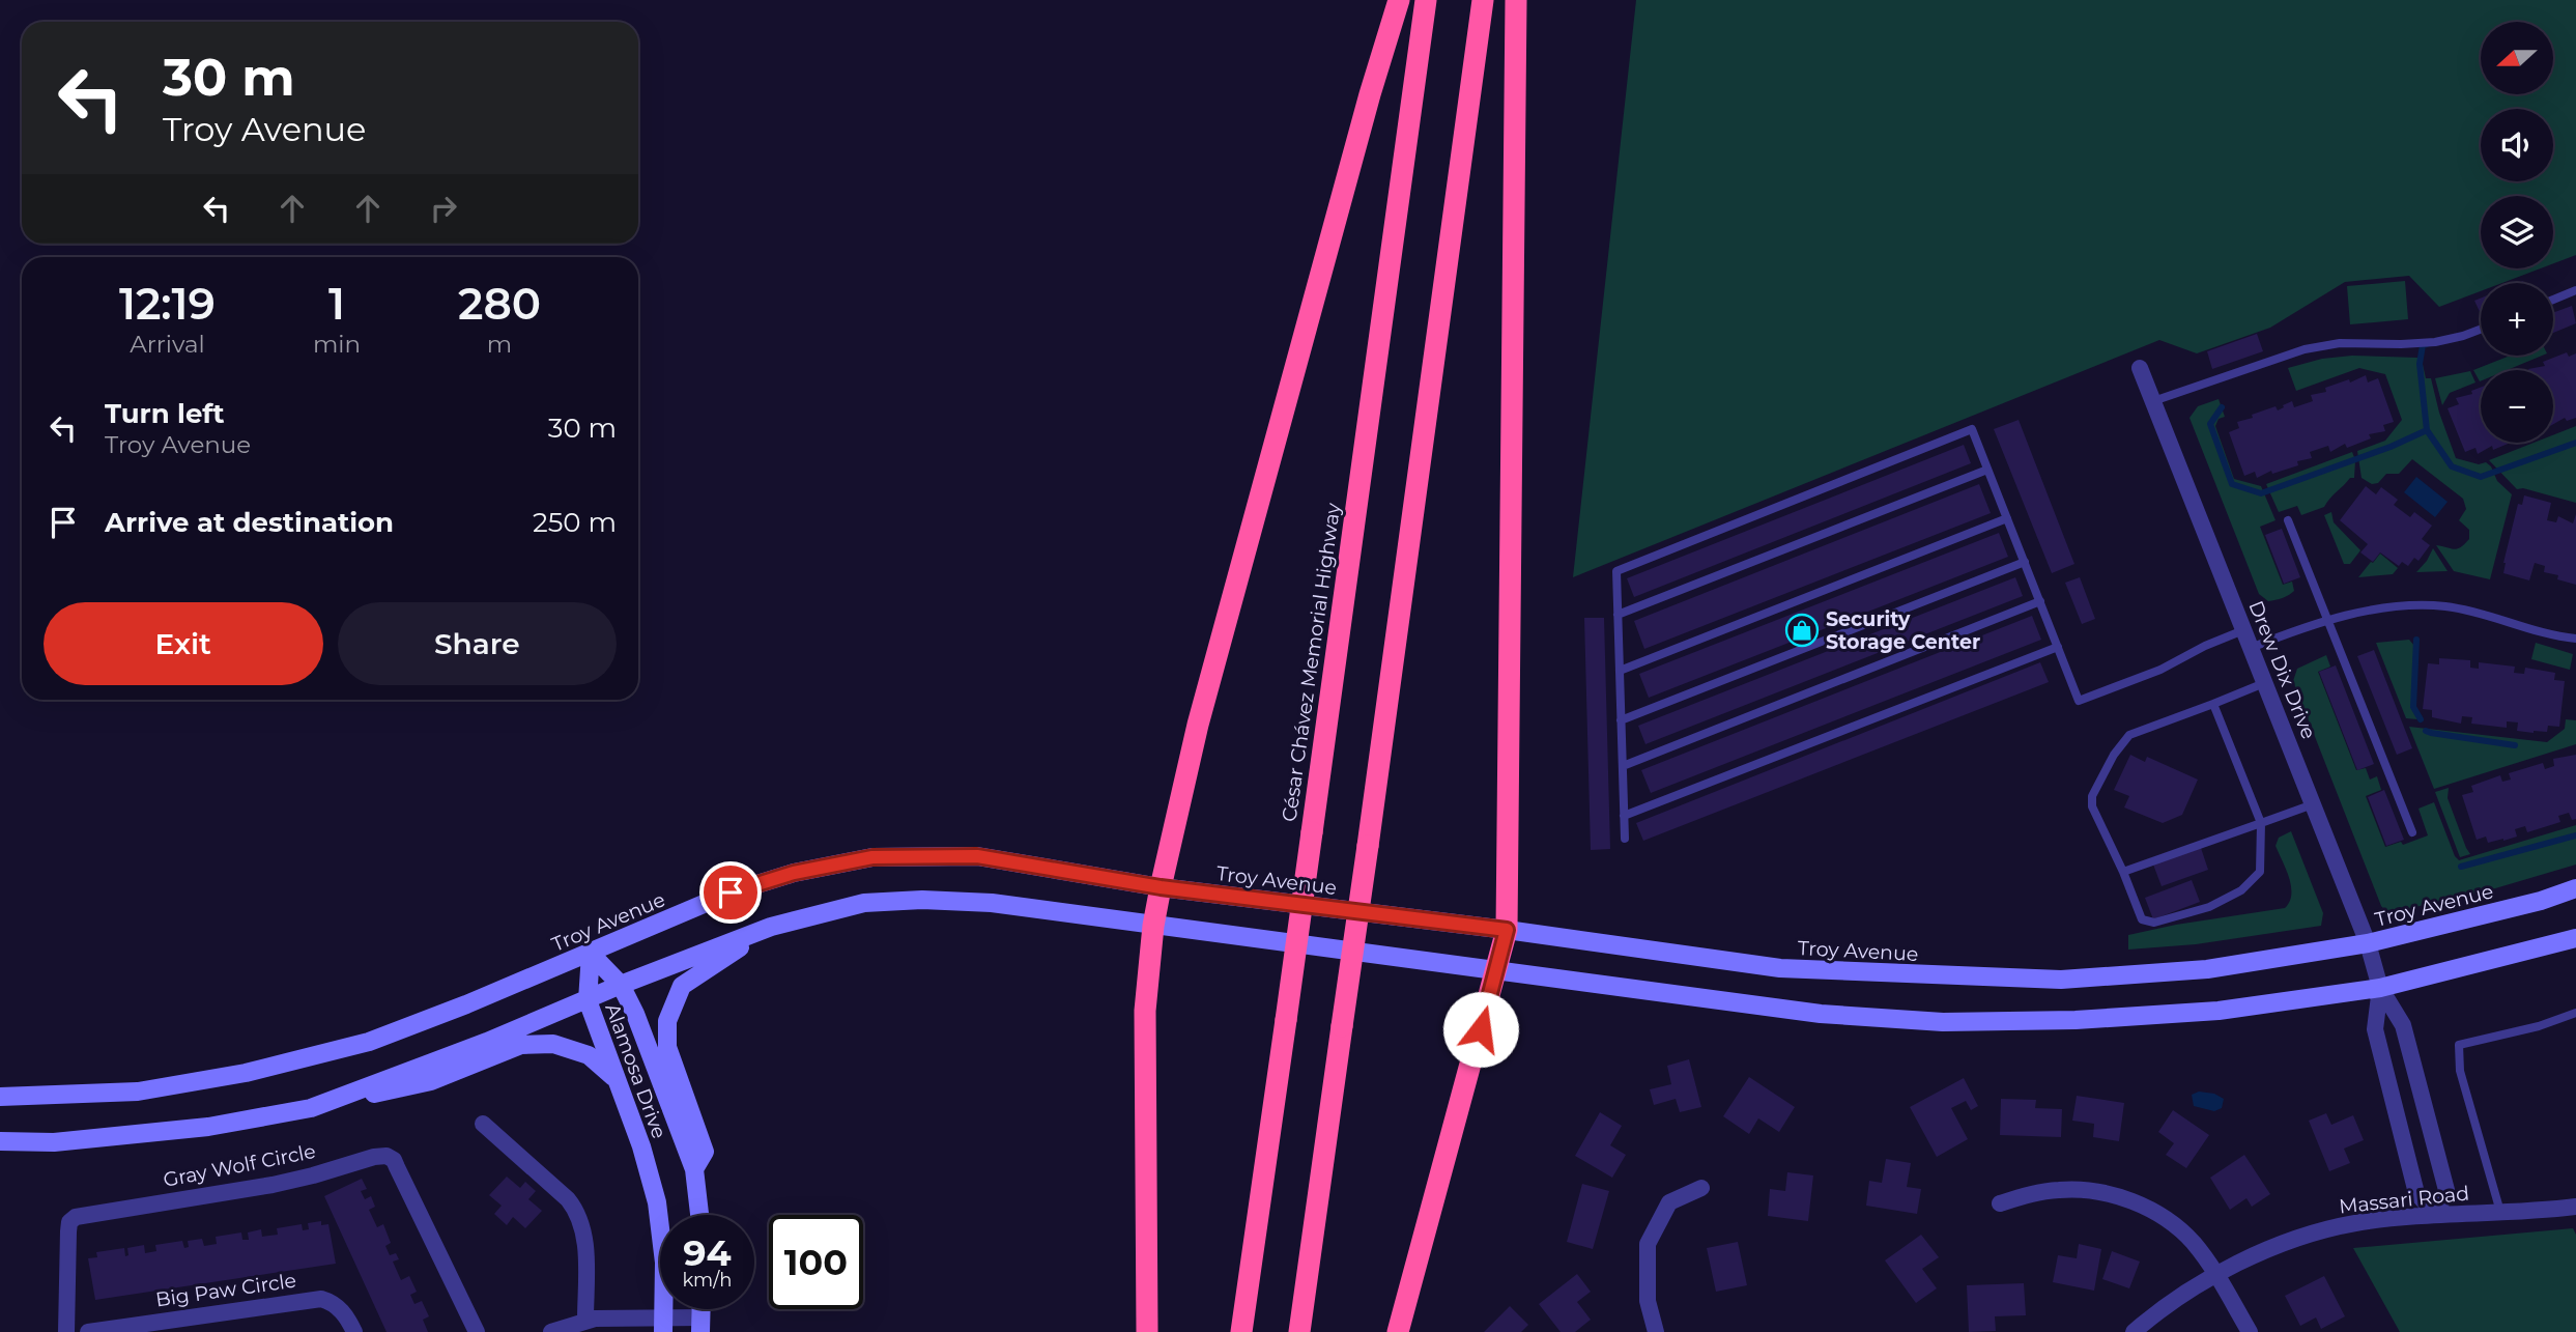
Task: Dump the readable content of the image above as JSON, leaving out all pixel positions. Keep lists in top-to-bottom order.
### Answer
{
  "streets": {
    "highway": ["César Chávez Memorial Highway"],
    "main road": ["Troy Avenue", "Alamosa Drive"],
    "street": [
      "Drew Dix Drive",
      "Gray Wolf Circle",
      "Massari Road",
      "Big Paw Circle"
    ]
  },
  "crossings": [
    ["Drew Dix Drive", "Troy Avenue"],
    ["Troy Avenue", "Alamosa Drive"]
  ],
  "places": {
    "shop": ["Security Storage Center"]
  },
  "north": "left",
  "page": {
    "map_buttons": ["+", "−"],
    "turn": ["30 m", "Troy Avenue"],
    "eta": [
      "12:19",
      "Arrival",
      "1",
      "min",
      "280",
      "m"
    ],
    "list": [
      {
        "name": "Turn left",
        "note": "Troy Avenue",
        "value": "30 m"
      },
      {
        "name": "Arrive at destination",
        "value": "250 m"
      }
    ],
    "buttons": ["Exit", "Share"],
    "speed": "94 km/h",
    "limit": "100"
  }
}
